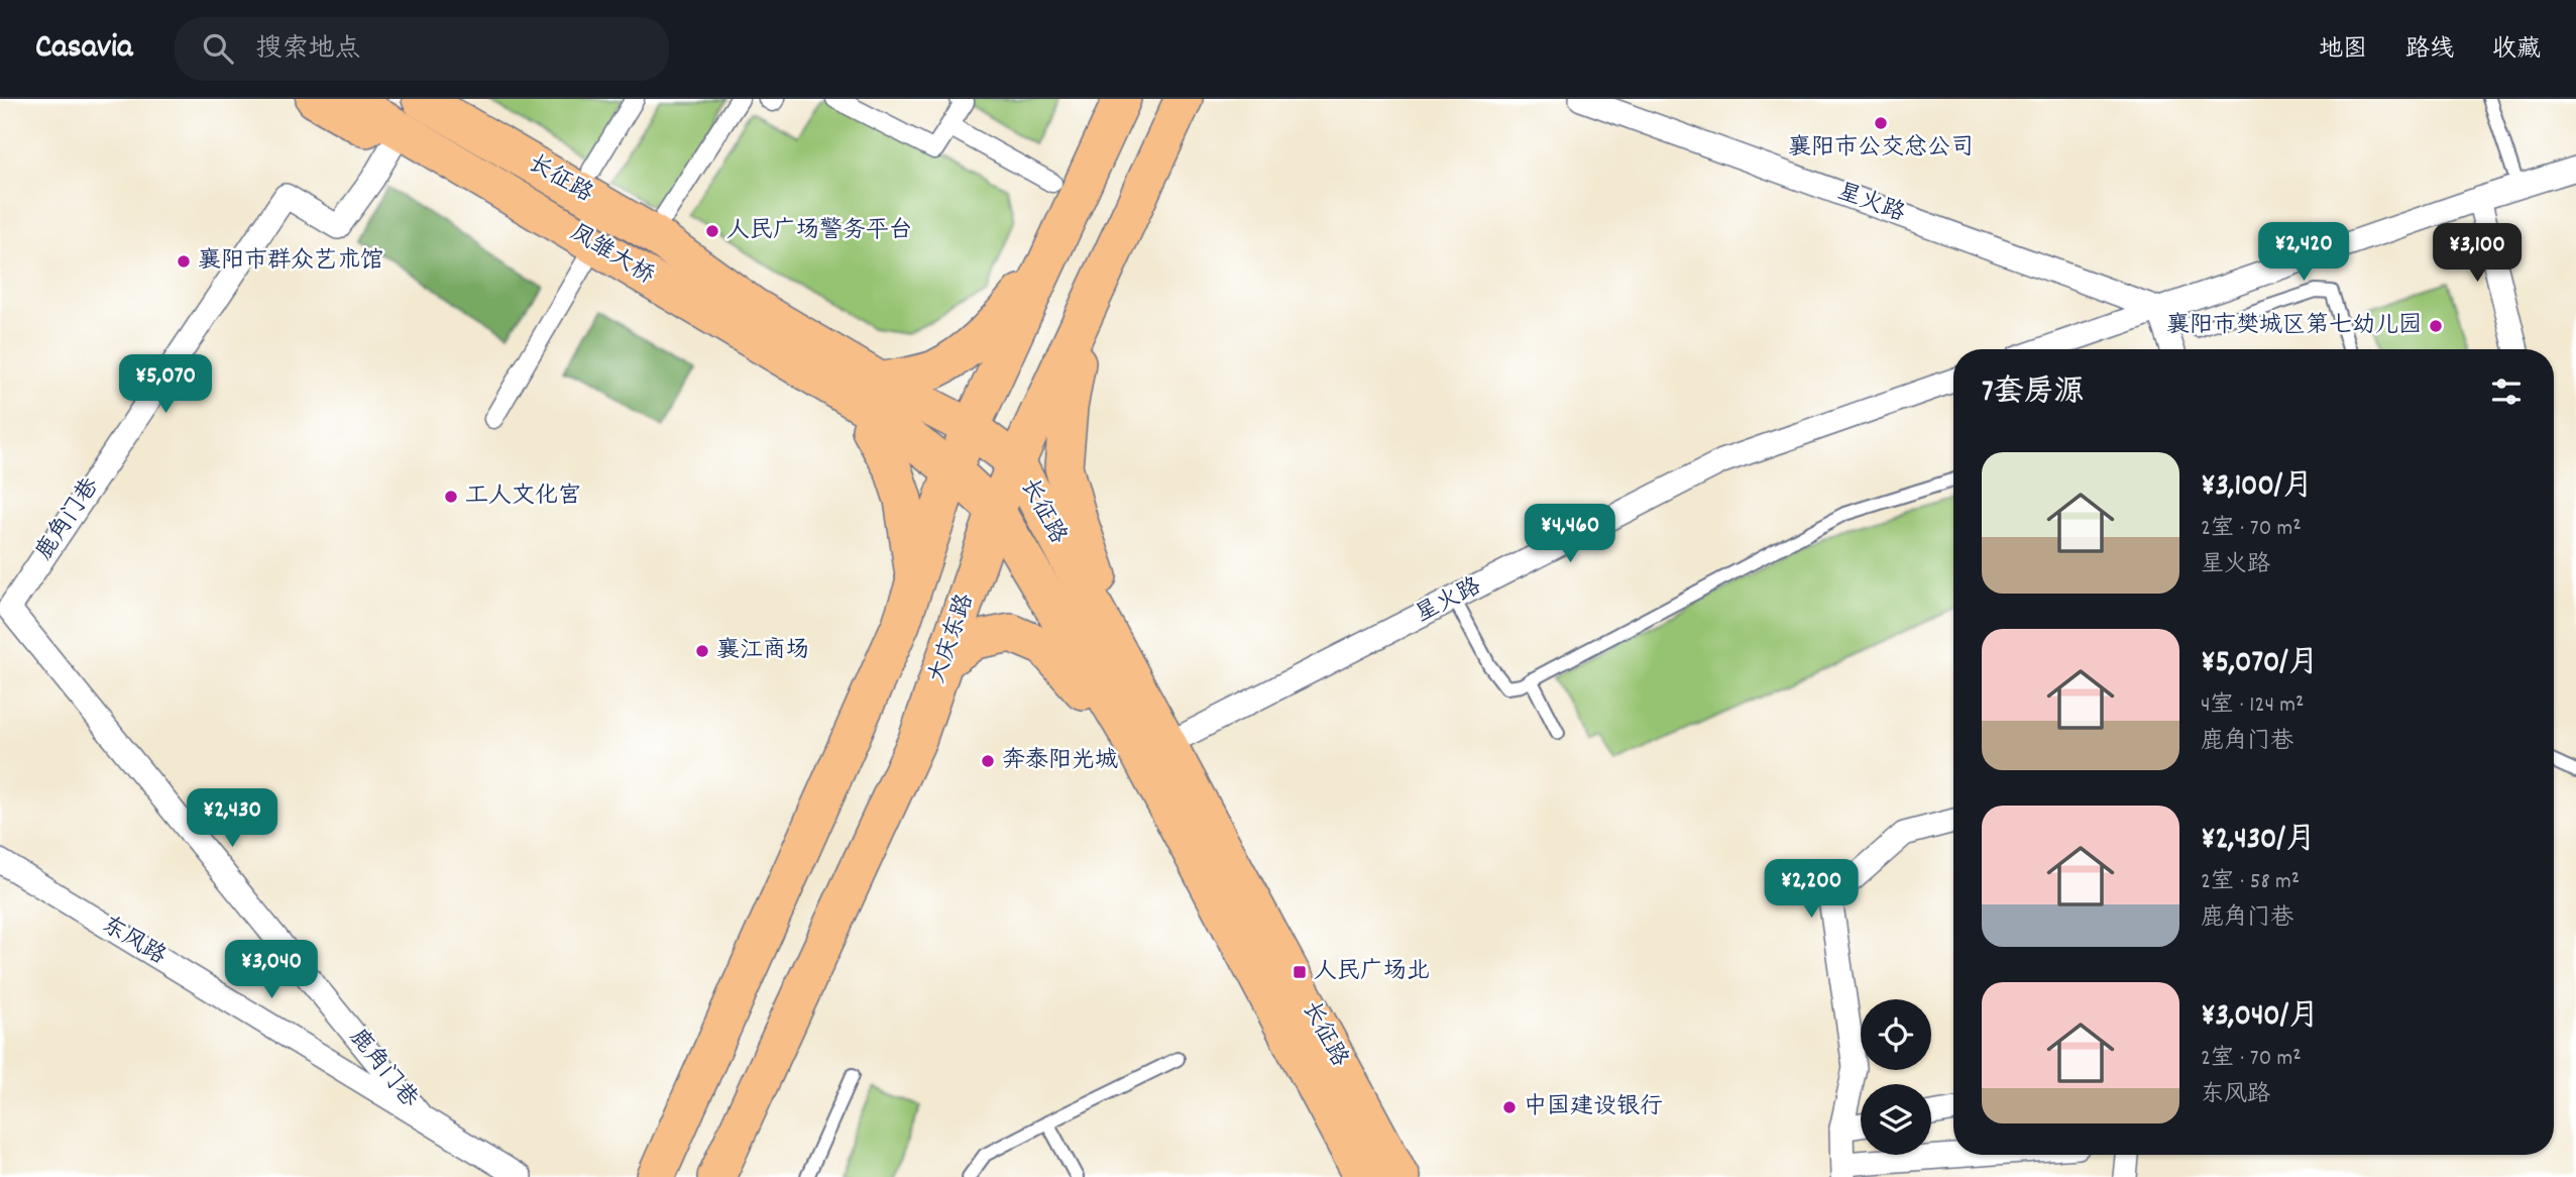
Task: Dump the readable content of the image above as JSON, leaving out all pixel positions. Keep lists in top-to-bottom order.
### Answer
{
  "streets": {
    "main road": ["长征路", "凤雏大桥", "大庆东路"],
    "street": ["星火路", "鹿角门巷", "东风路"]
  },
  "crossings": [
    ["长征路", "凤雏大桥"],
    ["长征路", "大庆东路"],
    ["鹿角门巷", "东风路"]
  ],
  "places": {
    "other": [
      "襄阳市公交总公司",
      "人民广场警务平台",
      "襄阳市群众艺术馆",
      "襄阳市樊城区第七幼儿园",
      "工人文化宫",
      "襄江商场",
      "奔泰阳光城",
      "中国建设银行"
    ],
    "transit": ["人民广场北"]
  },
  "page": {
    "header": "Casavia",
    "search": "搜索地点",
    "nav": ["地图", "路线", "收藏"],
    "price": [
      "¥2,420",
      "¥3,100",
      "¥5,070",
      "¥4,460",
      "¥2,430",
      "¥2,200",
      "¥3,040"
    ],
    "heading": "7套房源",
    "list": [
      {
        "name": "¥3,100/月",
        "note": "2室 · 70 m² · 星火路"
      },
      {
        "name": "¥5,070/月",
        "note": "4室 · 124 m² · 鹿角门巷"
      },
      {
        "name": "¥2,430/月",
        "note": "2室 · 58 m² · 鹿角门巷"
      },
      {
        "name": "¥3,040/月",
        "note": "2室 · 70 m² · 东风路"
      }
    ]
  }
}
